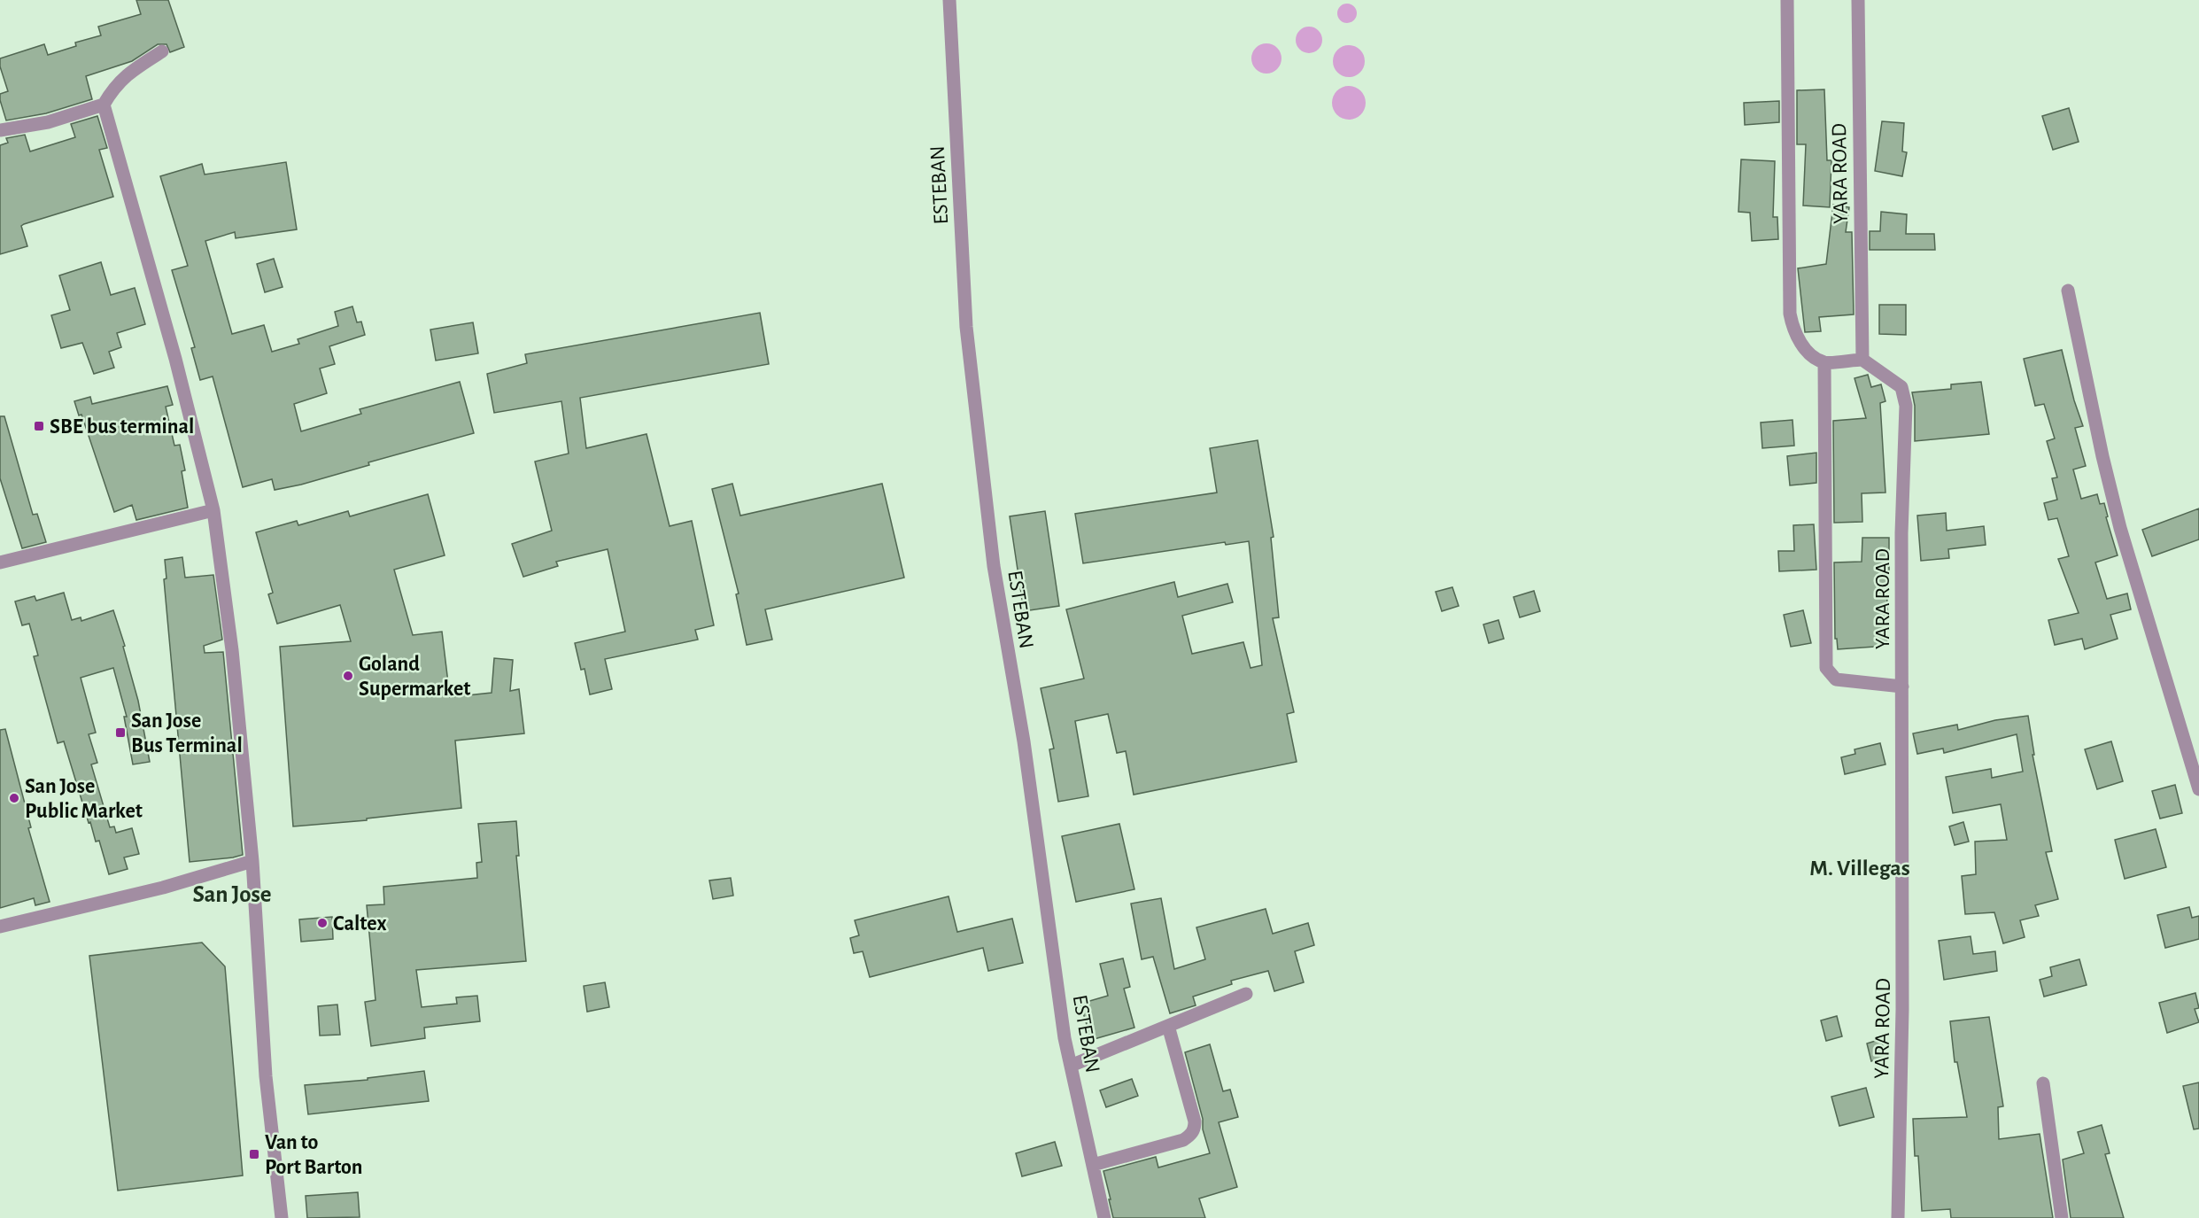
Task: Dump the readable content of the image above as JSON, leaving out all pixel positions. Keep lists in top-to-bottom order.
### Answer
{
  "streets": {
    "street": ["YARA ROAD", "ESTEBAN"]
  },
  "districts": ["M. Villegas", "San Jose"],
  "places": {
    "transit": ["SBE bus terminal", "San Jose Bus Terminal", "Van to Port Barton"],
    "other": ["Goland Supermarket", "San Jose Public Market", "Caltex"]
  }
}
